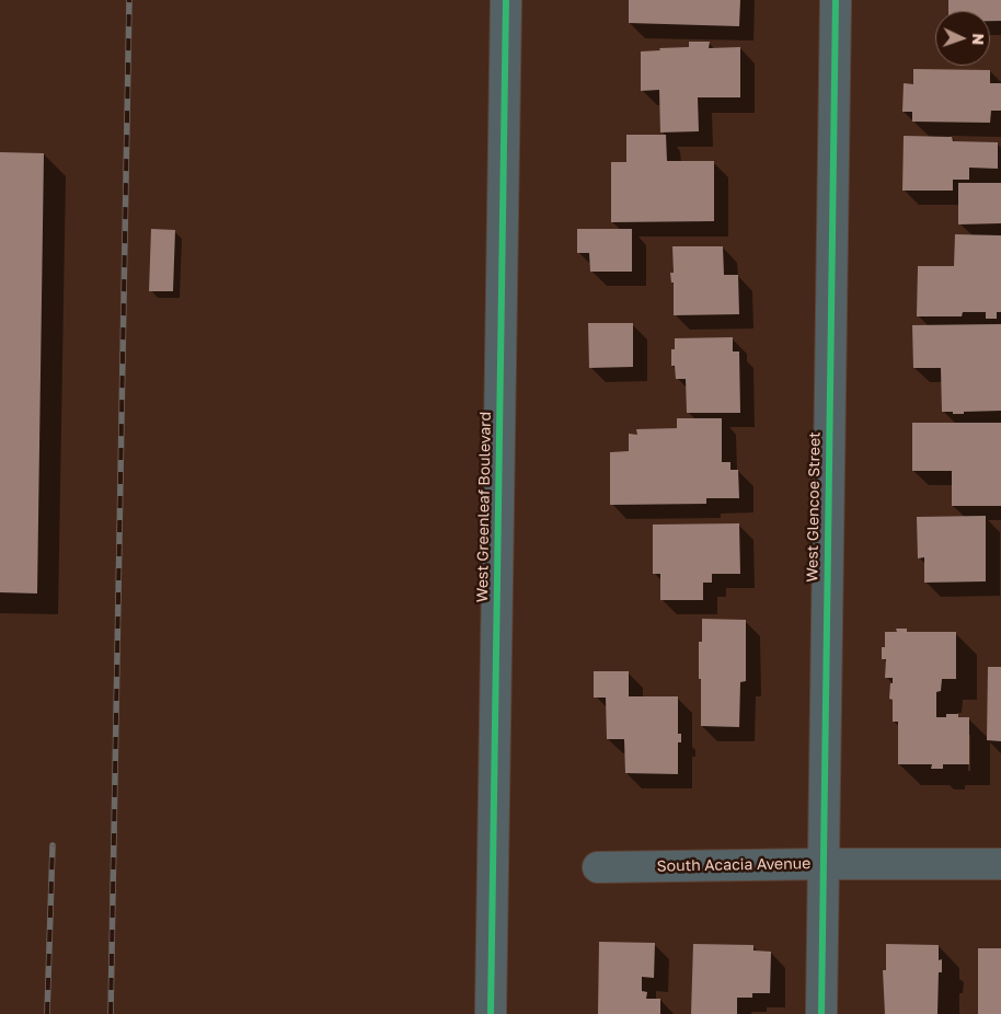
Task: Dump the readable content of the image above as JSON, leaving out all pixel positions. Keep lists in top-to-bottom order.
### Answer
{
  "streets": {
    "street": ["West Greenleaf Boulevard", "West Glencoe Street", "South Acacia Avenue"]
  },
  "crossings": [
    ["West Glencoe Street", "South Acacia Avenue"]
  ],
  "north": "right"
}
